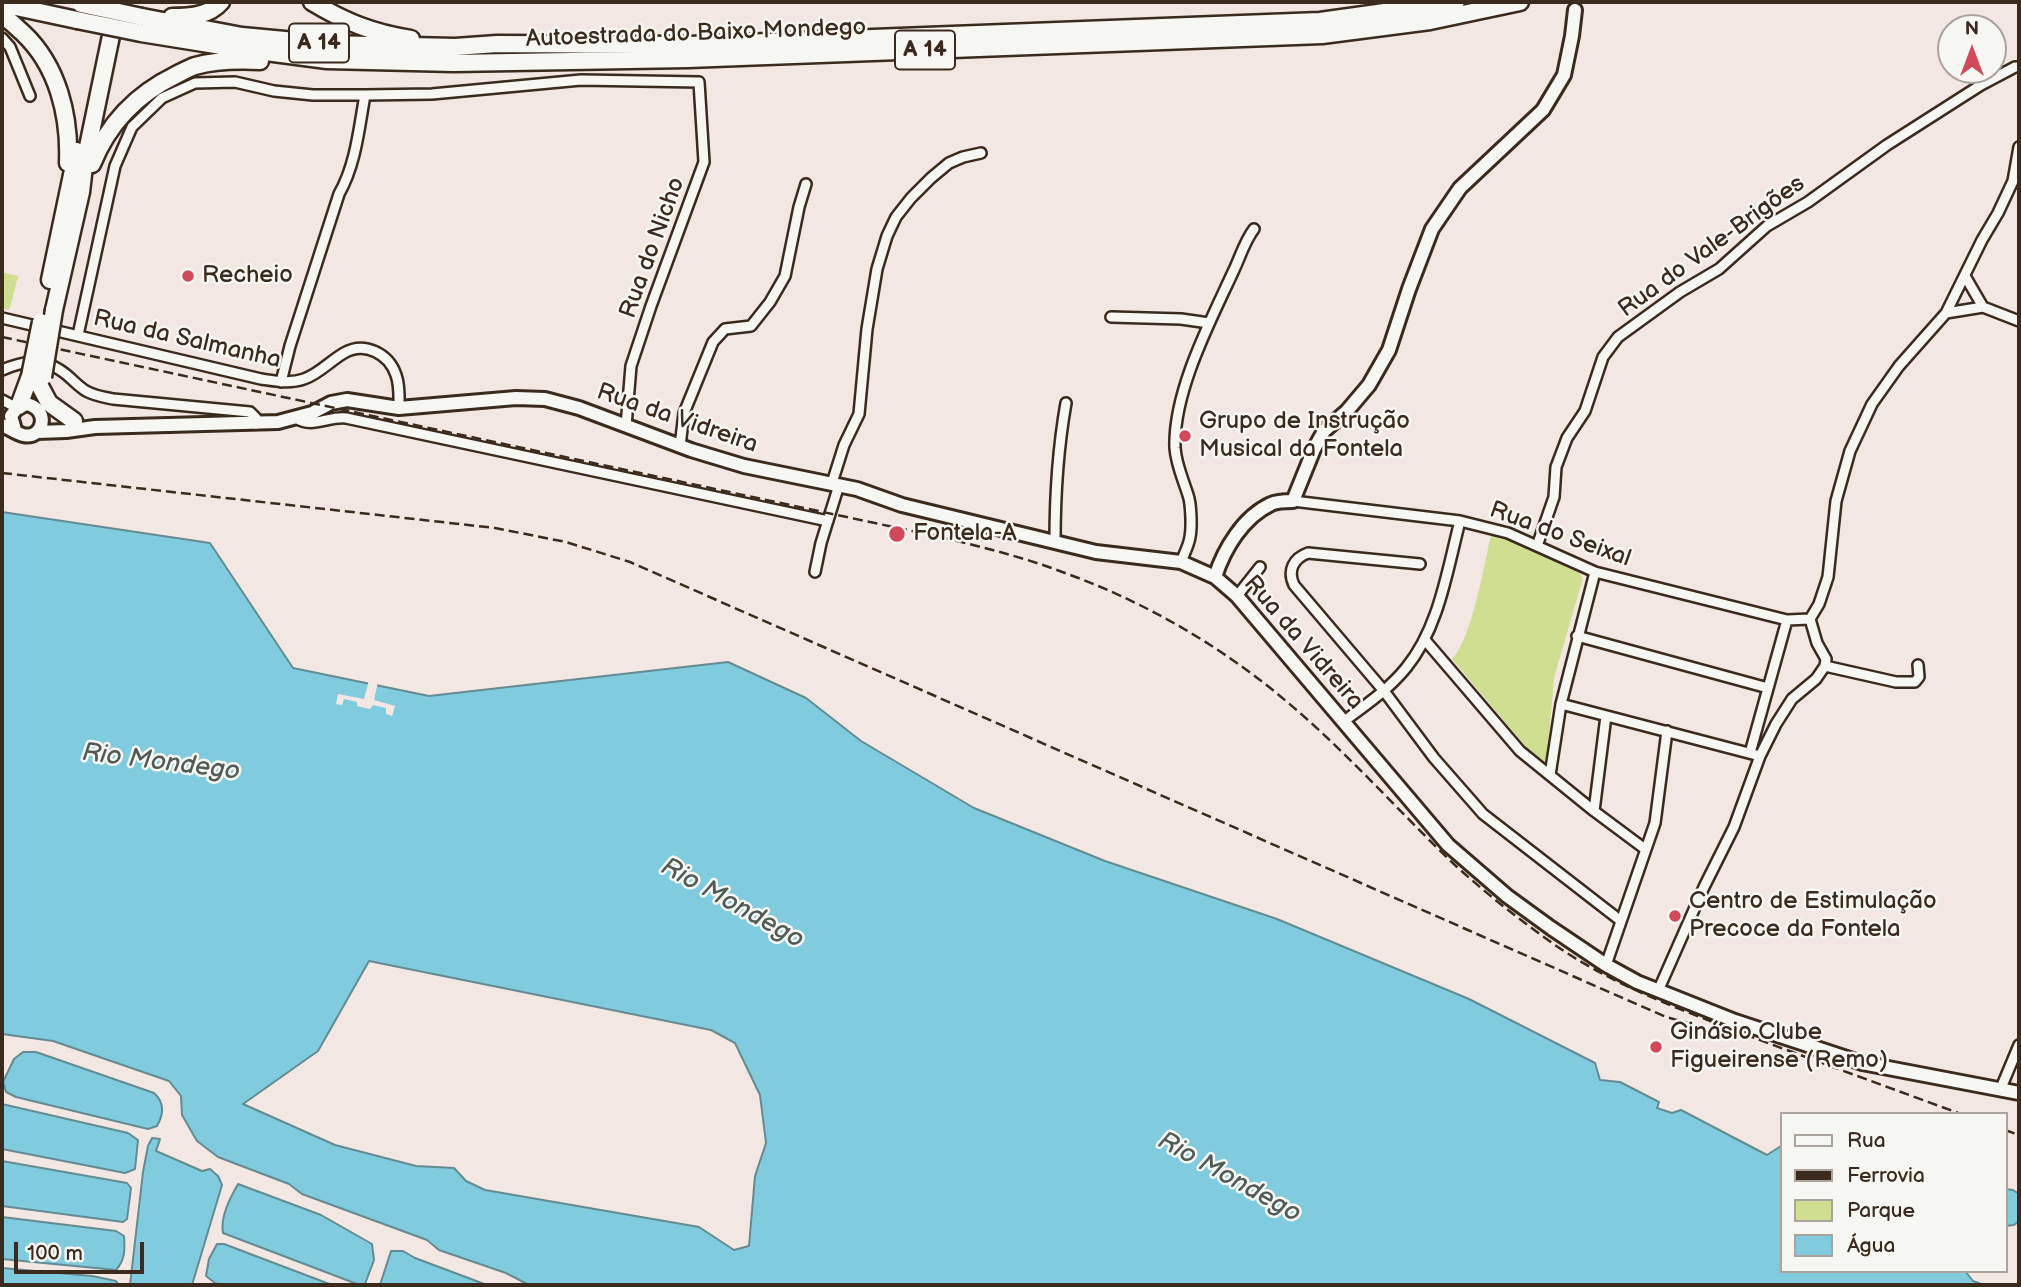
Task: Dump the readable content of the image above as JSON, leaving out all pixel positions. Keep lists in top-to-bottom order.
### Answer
{
  "streets": {
    "highway": ["Autoestrada do Baixo Mondego", "A 14"],
    "street": [
      "Rua do Vale-Brigões",
      "Rua do Nicho",
      "Rua da Salmanha",
      "Rua da Vidreira",
      "Rua do Seixal"
    ]
  },
  "crossings": [
    ["Rua do Vale-Brigões", "Rua do Seixal"],
    ["Rua do Nicho", "Rua da Vidreira"],
    ["Rua da Salmanha", "Rua da Vidreira"]
  ],
  "water": ["Rio Mondego"],
  "places": [
    "Recheio",
    "Grupo de Instrução Musical da Fontela",
    "Fontela-A",
    "Centro de Estimulação Precoce da Fontela",
    "Ginásio Clube Figueirense (Remo)"
  ],
  "legend": [
    "Rua",
    "Ferrovia",
    "Parque",
    "Água"
  ],
  "scale_bar": "100 m",
  "north": "top"
}
